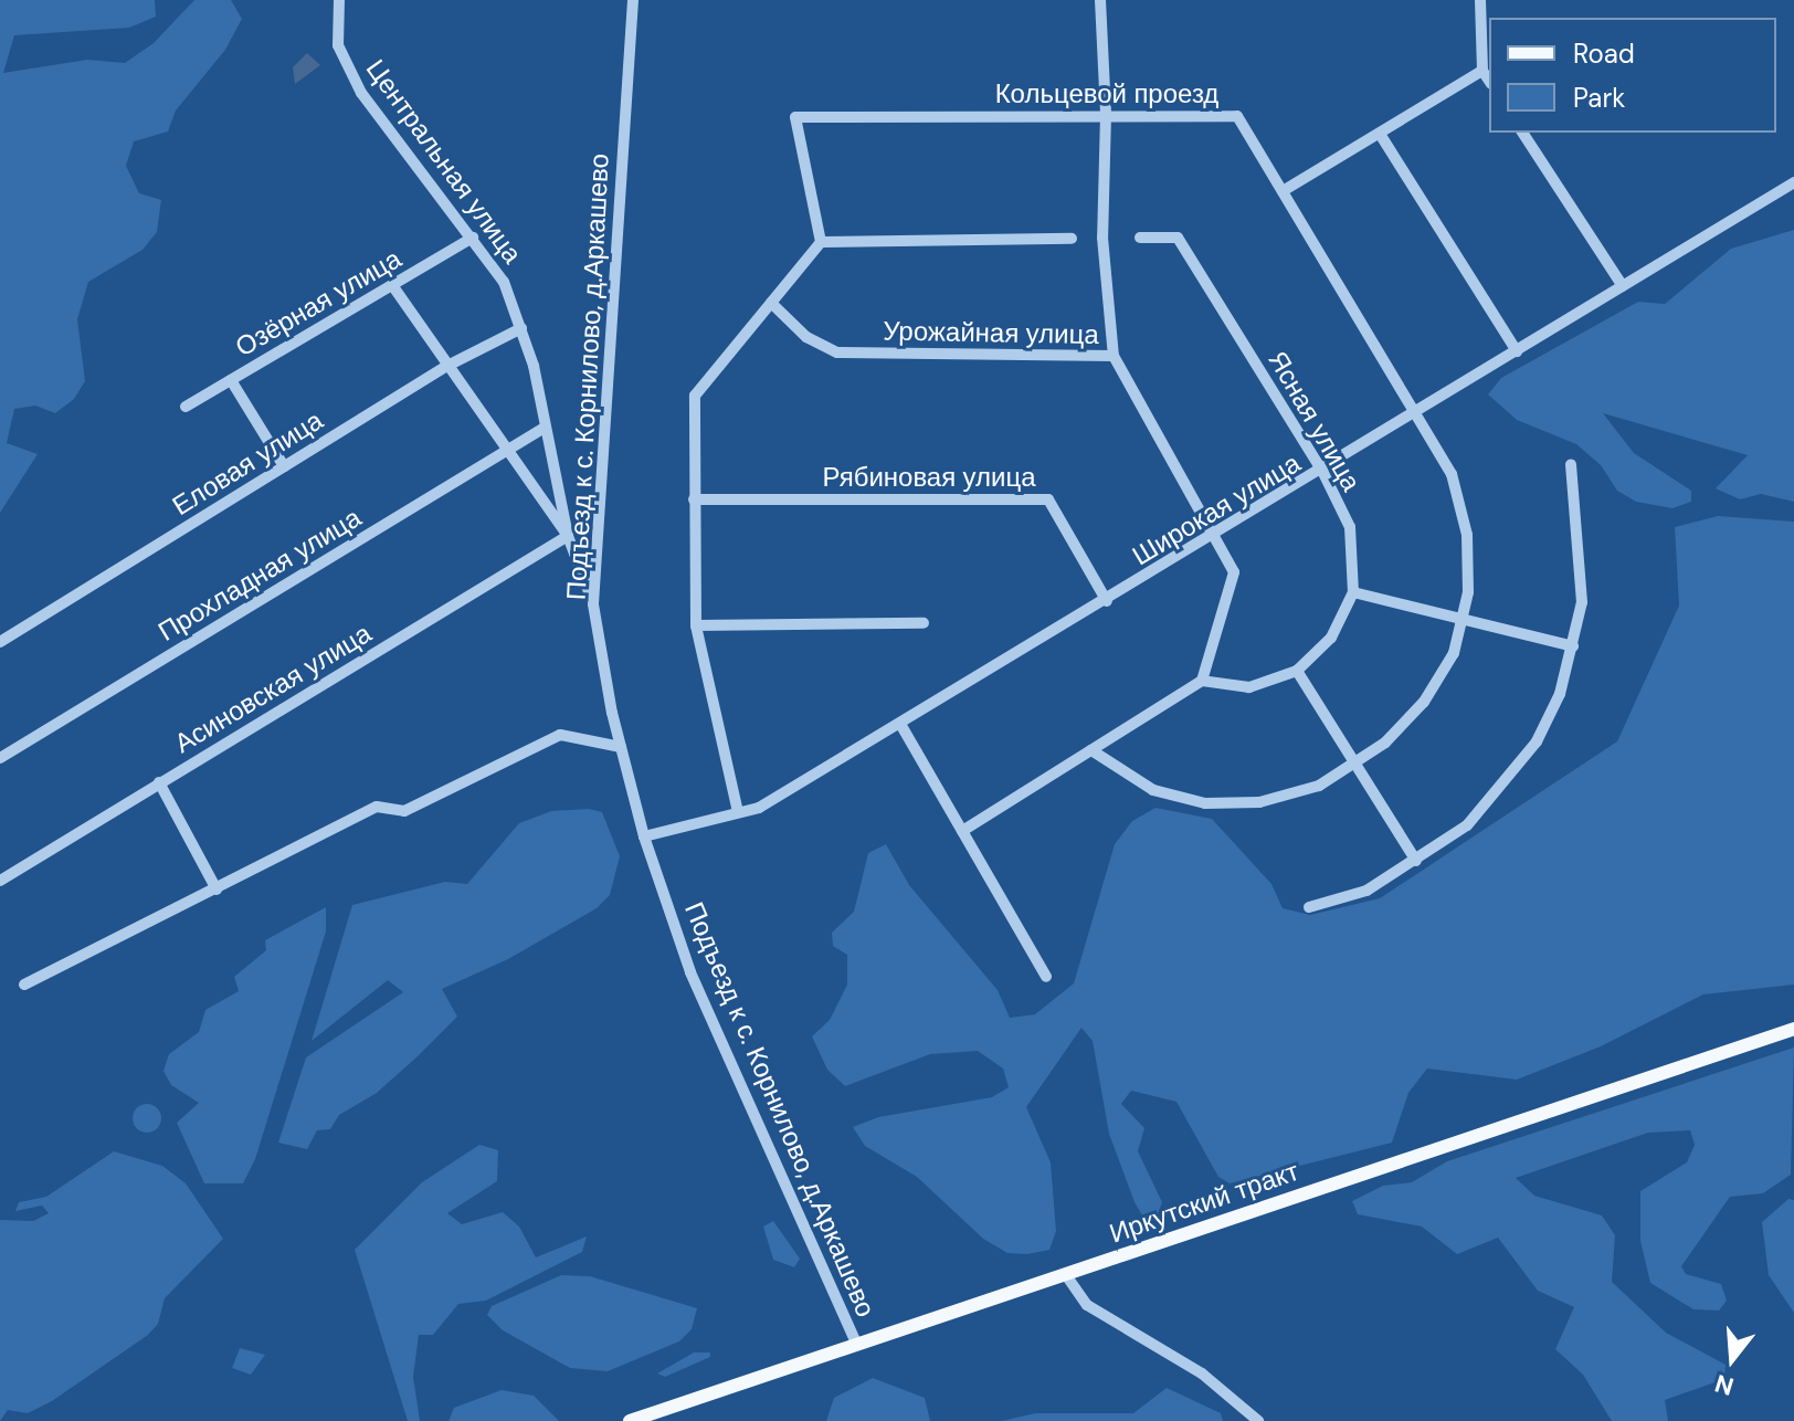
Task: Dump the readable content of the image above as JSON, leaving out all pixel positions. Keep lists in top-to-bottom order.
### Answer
{
  "streets": {
    "main road": ["Иркутский тракт"],
    "street": [
      "Кольцевой проезд",
      "Центральная улица",
      "Озёрная улица",
      "Урожайная улица",
      "Подъезд к с. Корнилово, д.Аркашево",
      "Ясная улица",
      "Еловая улица",
      "Рябиновая улица",
      "Широкая улица",
      "Прохладная улица",
      "Асиновская улица"
    ]
  },
  "crossings": [
    ["Кольцевой проезд", "Широкая улица"],
    ["Центральная улица", "Озёрная улица"],
    ["Центральная улица", "Подъезд к с. Корнилово, д.Аркашево"],
    ["Центральная улица", "Еловая улица"],
    ["Центральная улица", "Прохладная улица"],
    ["Центральная улица", "Асиновская улица"],
    ["Урожайная улица", "Ясная улица"],
    ["Урожайная улица", "Широкая улица"],
    ["Подъезд к с. Корнилово, д.Аркашево", "Широкая улица"],
    ["Подъезд к с. Корнилово, д.Аркашево", "Иркутский тракт"],
    ["Ясная улица", "Широкая улица"],
    ["Рябиновая улица", "Широкая улица"]
  ],
  "legend": ["Road", "Park"],
  "north": "bottom"
}
